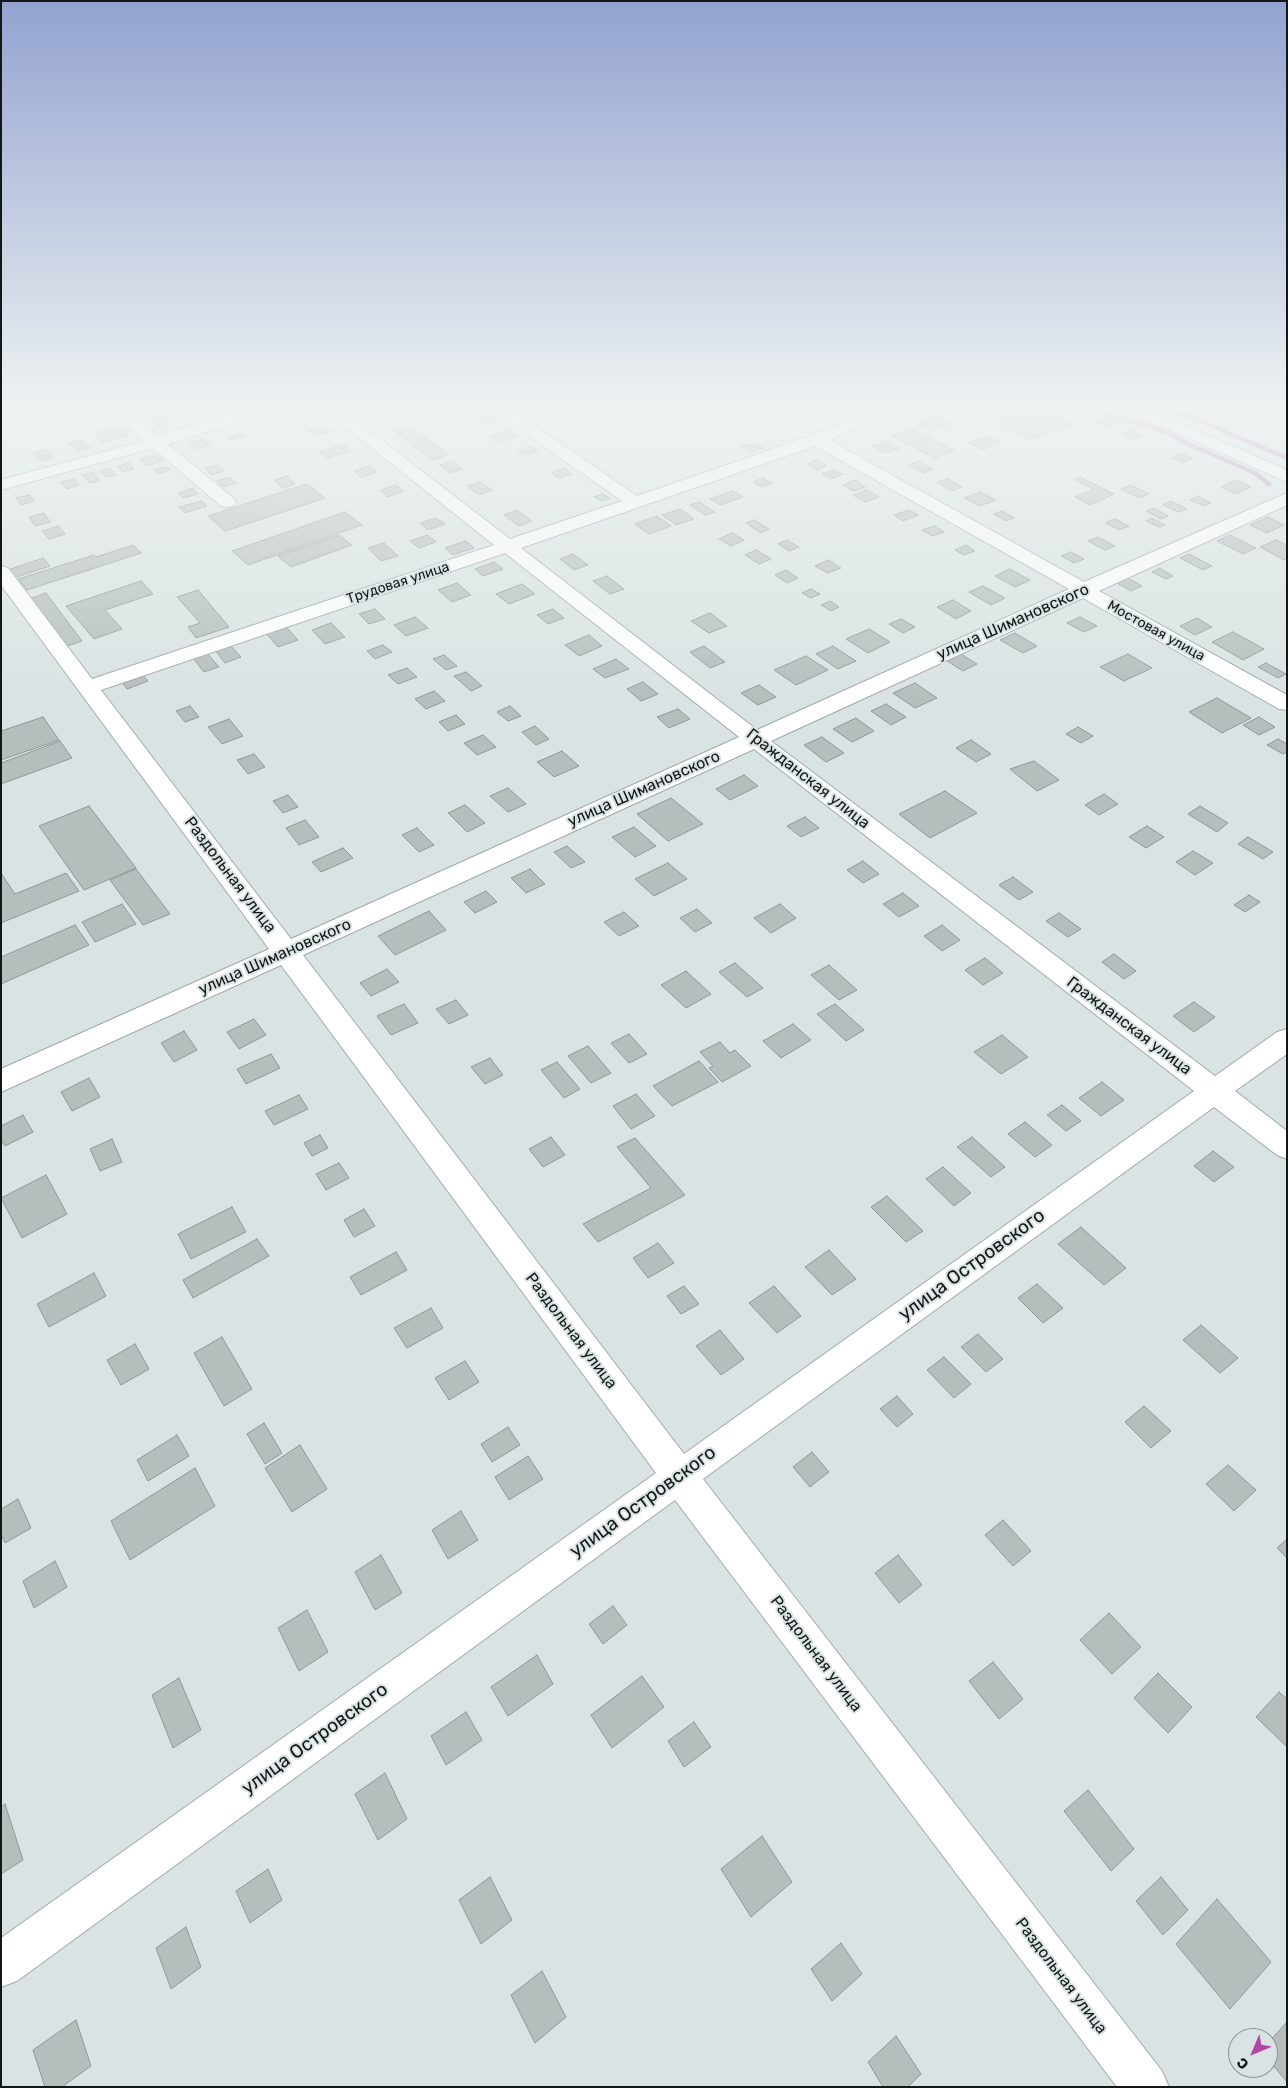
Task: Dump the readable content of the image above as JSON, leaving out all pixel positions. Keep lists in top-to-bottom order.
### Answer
{
  "streets": {
    "street": [
      "Трудовая улица",
      "улица Шимановского",
      "Мостовая улица",
      "Гражданская улица",
      "Раздольная улица",
      "улица Островского"
    ]
  },
  "crossings": [
    ["Трудовая улица", "Гражданская улица"],
    ["Трудовая улица", "Раздольная улица"],
    ["улица Шимановского", "Мостовая улица"],
    ["улица Шимановского", "Гражданская улица"],
    ["улица Шимановского", "Раздольная улица"],
    ["Гражданская улица", "улица Островского"],
    ["Раздольная улица", "улица Островского"]
  ],
  "north": "bottom left"
}
